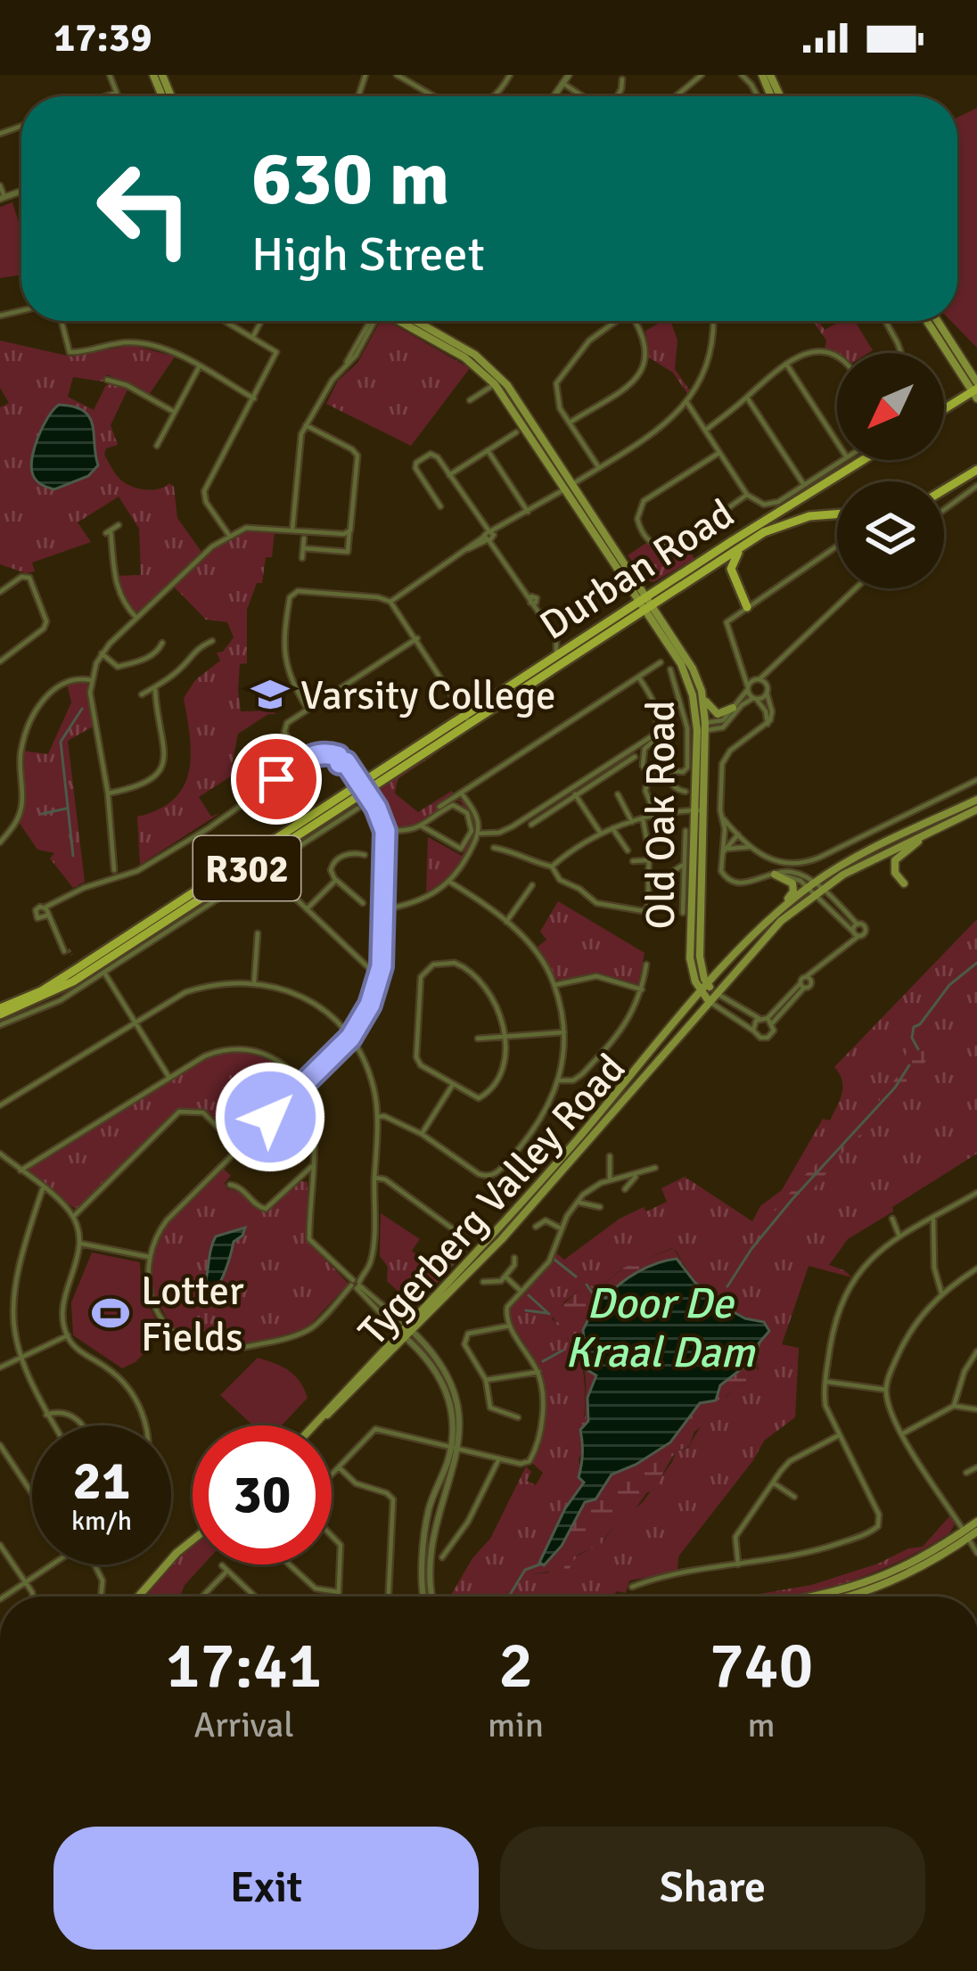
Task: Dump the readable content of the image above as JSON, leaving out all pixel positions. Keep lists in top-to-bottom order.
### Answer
{
  "streets": {
    "main road": [
      "Durban Road",
      "Old Oak Road",
      "R302",
      "Tygerberg Valley Road"
    ]
  },
  "crossings": [
    ["Durban Road", "Old Oak Road"],
    ["Durban Road", "R302"],
    ["Old Oak Road", "Tygerberg Valley Road"]
  ],
  "water": ["Door De Kraal Dam"],
  "places": {
    "school or university": ["Varsity College"],
    "sports": ["Lotter Fields"]
  },
  "north": "bottom left",
  "page": {
    "status": "17:39",
    "turn": ["630 m", "High Street"],
    "speed": "21 km/h",
    "limit": "30",
    "eta": [
      "17:41",
      "Arrival",
      "2",
      "min",
      "740",
      "m"
    ],
    "buttons": ["Exit", "Share"]
  }
}
